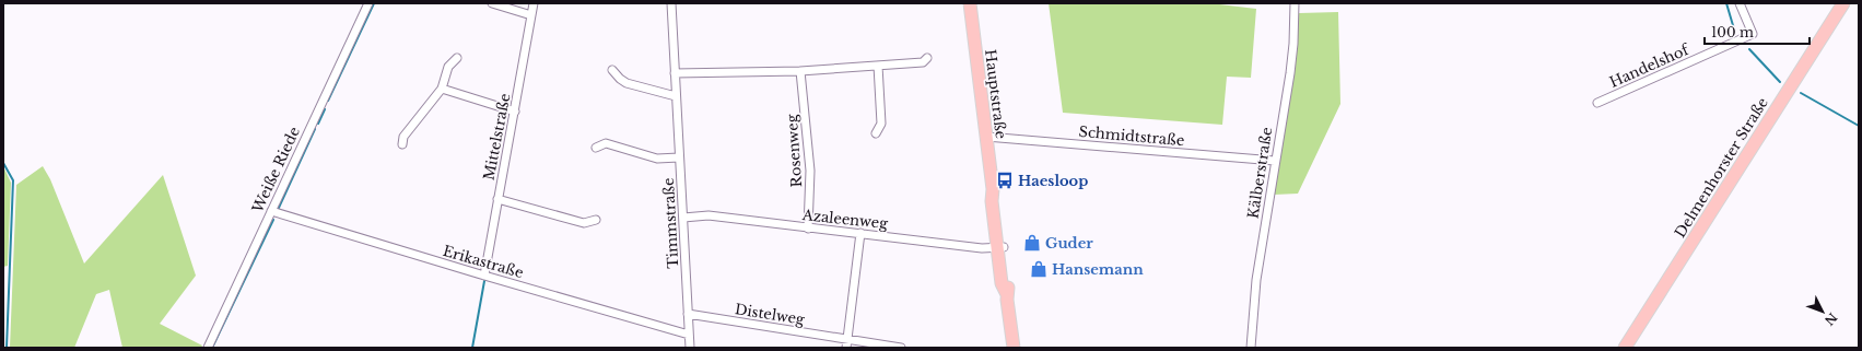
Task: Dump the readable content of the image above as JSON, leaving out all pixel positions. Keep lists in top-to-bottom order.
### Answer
{
  "streets": {
    "main road": ["Hauptstraße", "Delmenhorster Straße"],
    "street": [
      "Handelshof",
      "Schmidtstraße",
      "Mittelstraße",
      "Rosenweg",
      "Weiße Riede",
      "Kälberstraße",
      "Azaleenweg",
      "Timmstraße",
      "Erikastraße",
      "Distelweg"
    ]
  },
  "crossings": [
    ["Hauptstraße", "Schmidtstraße"],
    ["Hauptstraße", "Azaleenweg"],
    ["Schmidtstraße", "Kälberstraße"],
    ["Mittelstraße", "Erikastraße"],
    ["Rosenweg", "Azaleenweg"],
    ["Weiße Riede", "Erikastraße"],
    ["Azaleenweg", "Timmstraße"],
    ["Timmstraße", "Erikastraße"],
    ["Timmstraße", "Distelweg"]
  ],
  "places": {
    "bus stop": ["Haesloop"],
    "shop": ["Guder", "Hansemann"]
  },
  "scale_bar": "100 m",
  "north": "bottom right"
}
